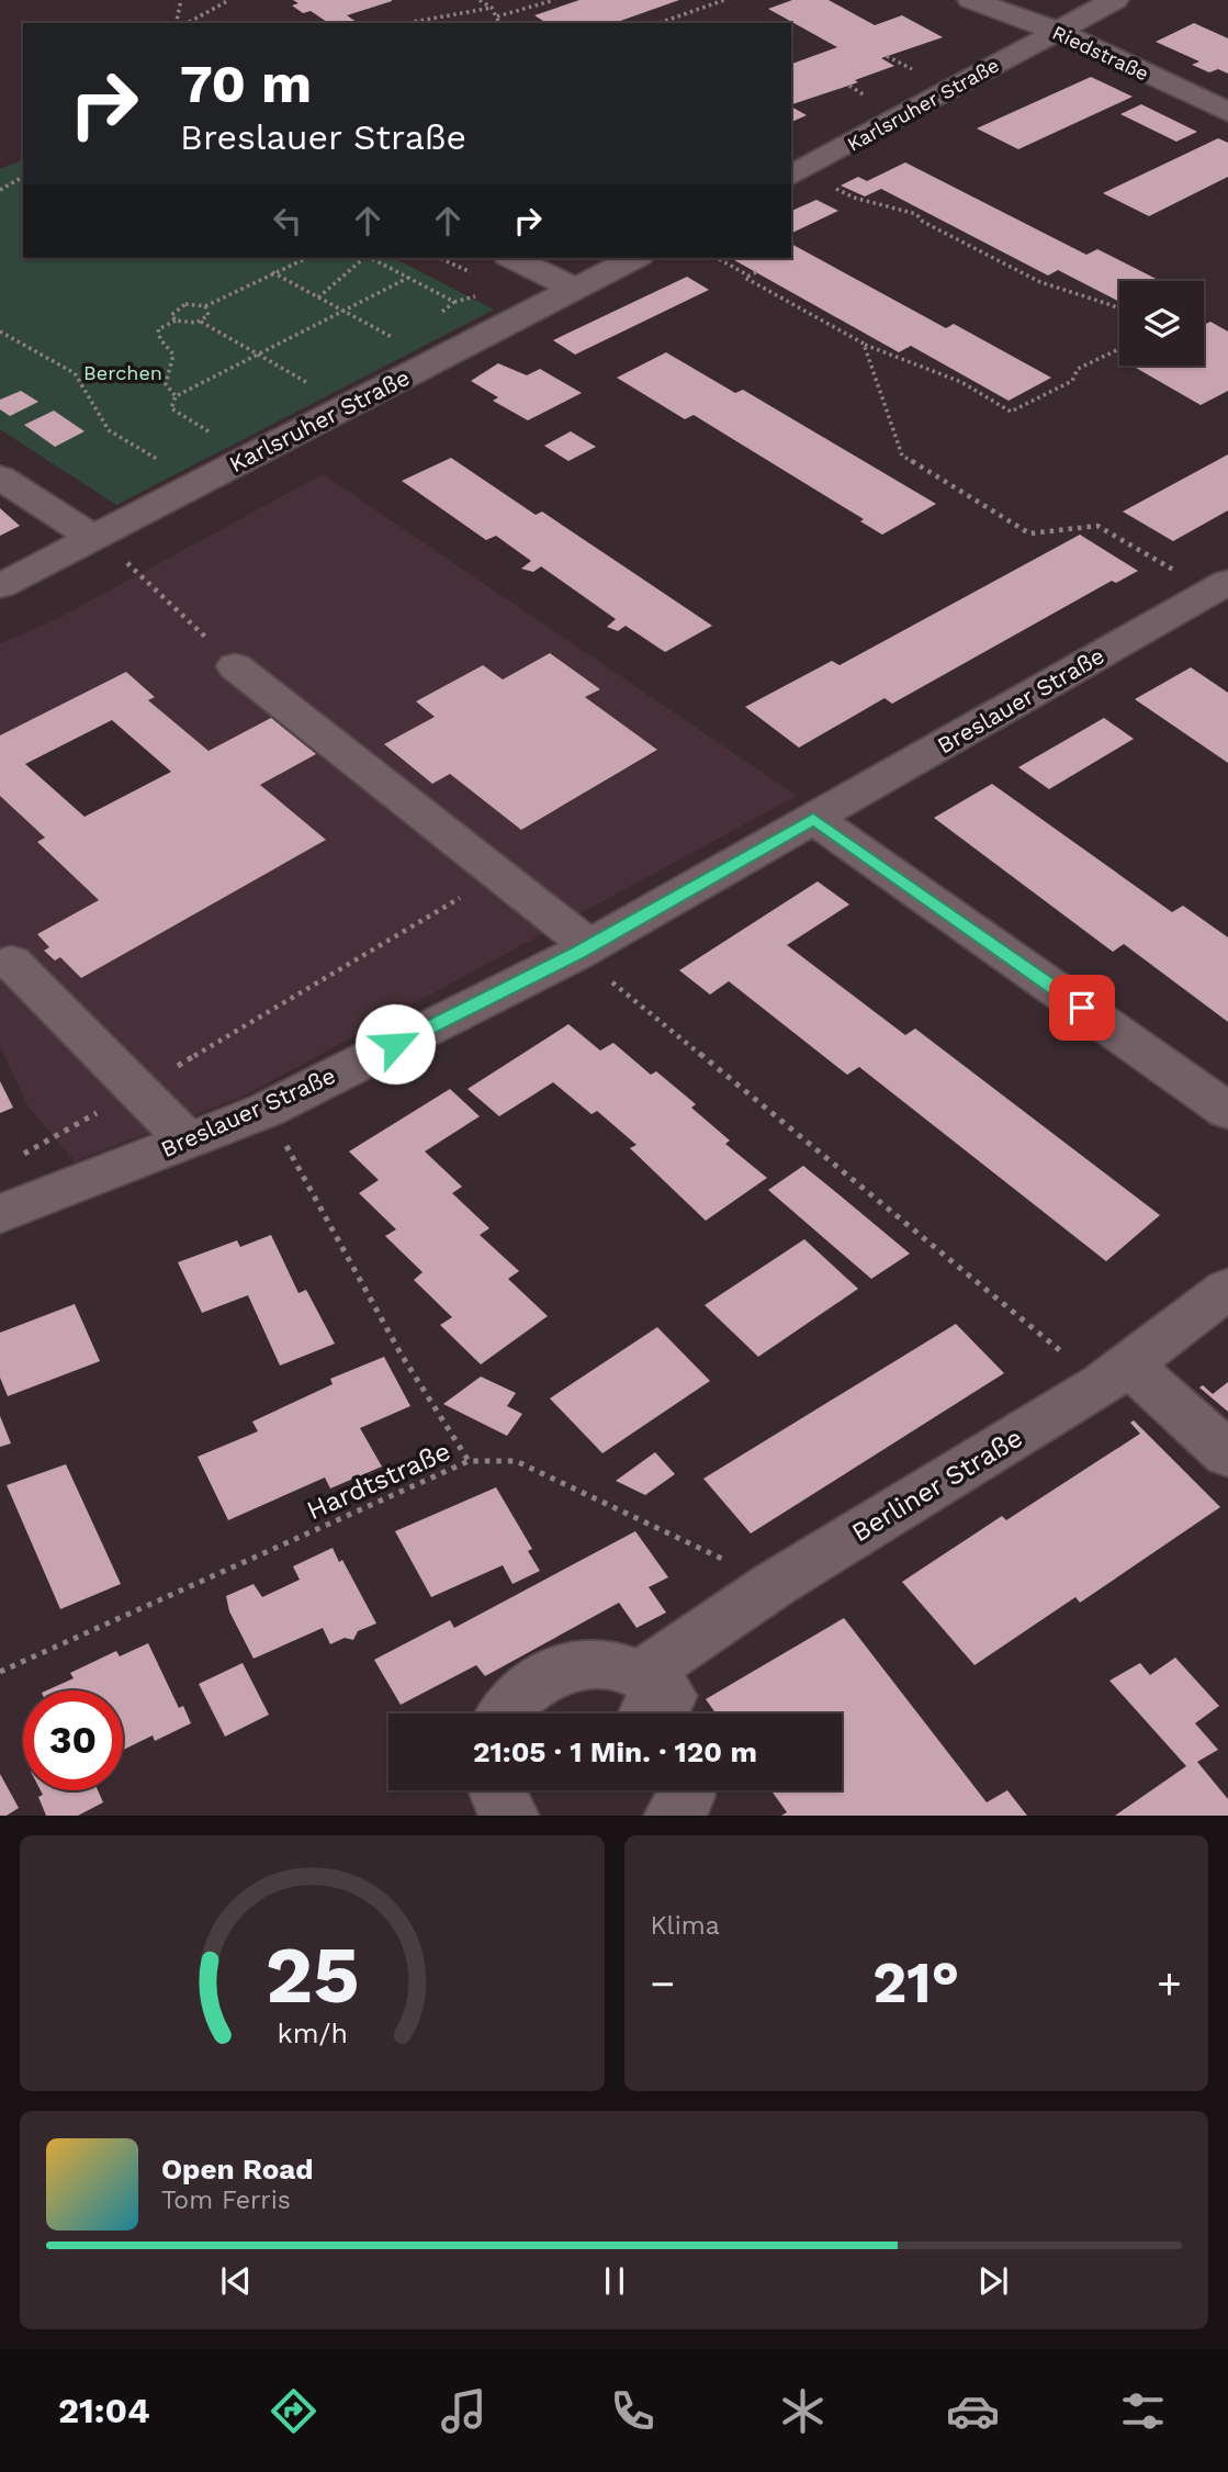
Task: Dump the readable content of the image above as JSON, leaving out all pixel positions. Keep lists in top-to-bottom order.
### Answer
{
  "streets": {
    "street": [
      "Riedstraße",
      "Karlsruher Straße",
      "Breslauer Straße",
      "Berliner Straße"
    ],
    "path": ["Hardtstraße"]
  },
  "crossings": [
    ["Riedstraße", "Karlsruher Straße"],
    ["Hardtstraße", "Berliner Straße"]
  ],
  "parks": ["Berchen"],
  "page": {
    "turn": ["70 m", "Breslauer Straße"],
    "limit": "30",
    "trip": "21:05 · 1 Min. · 120 m",
    "tile": "Klima",
    "heat": ["−", "21°", "+"],
    "song": ["Open Road", "Tom Ferris"],
    "tabs": "21:04",
    "gauge": ["25", "km/h"]
  }
}
